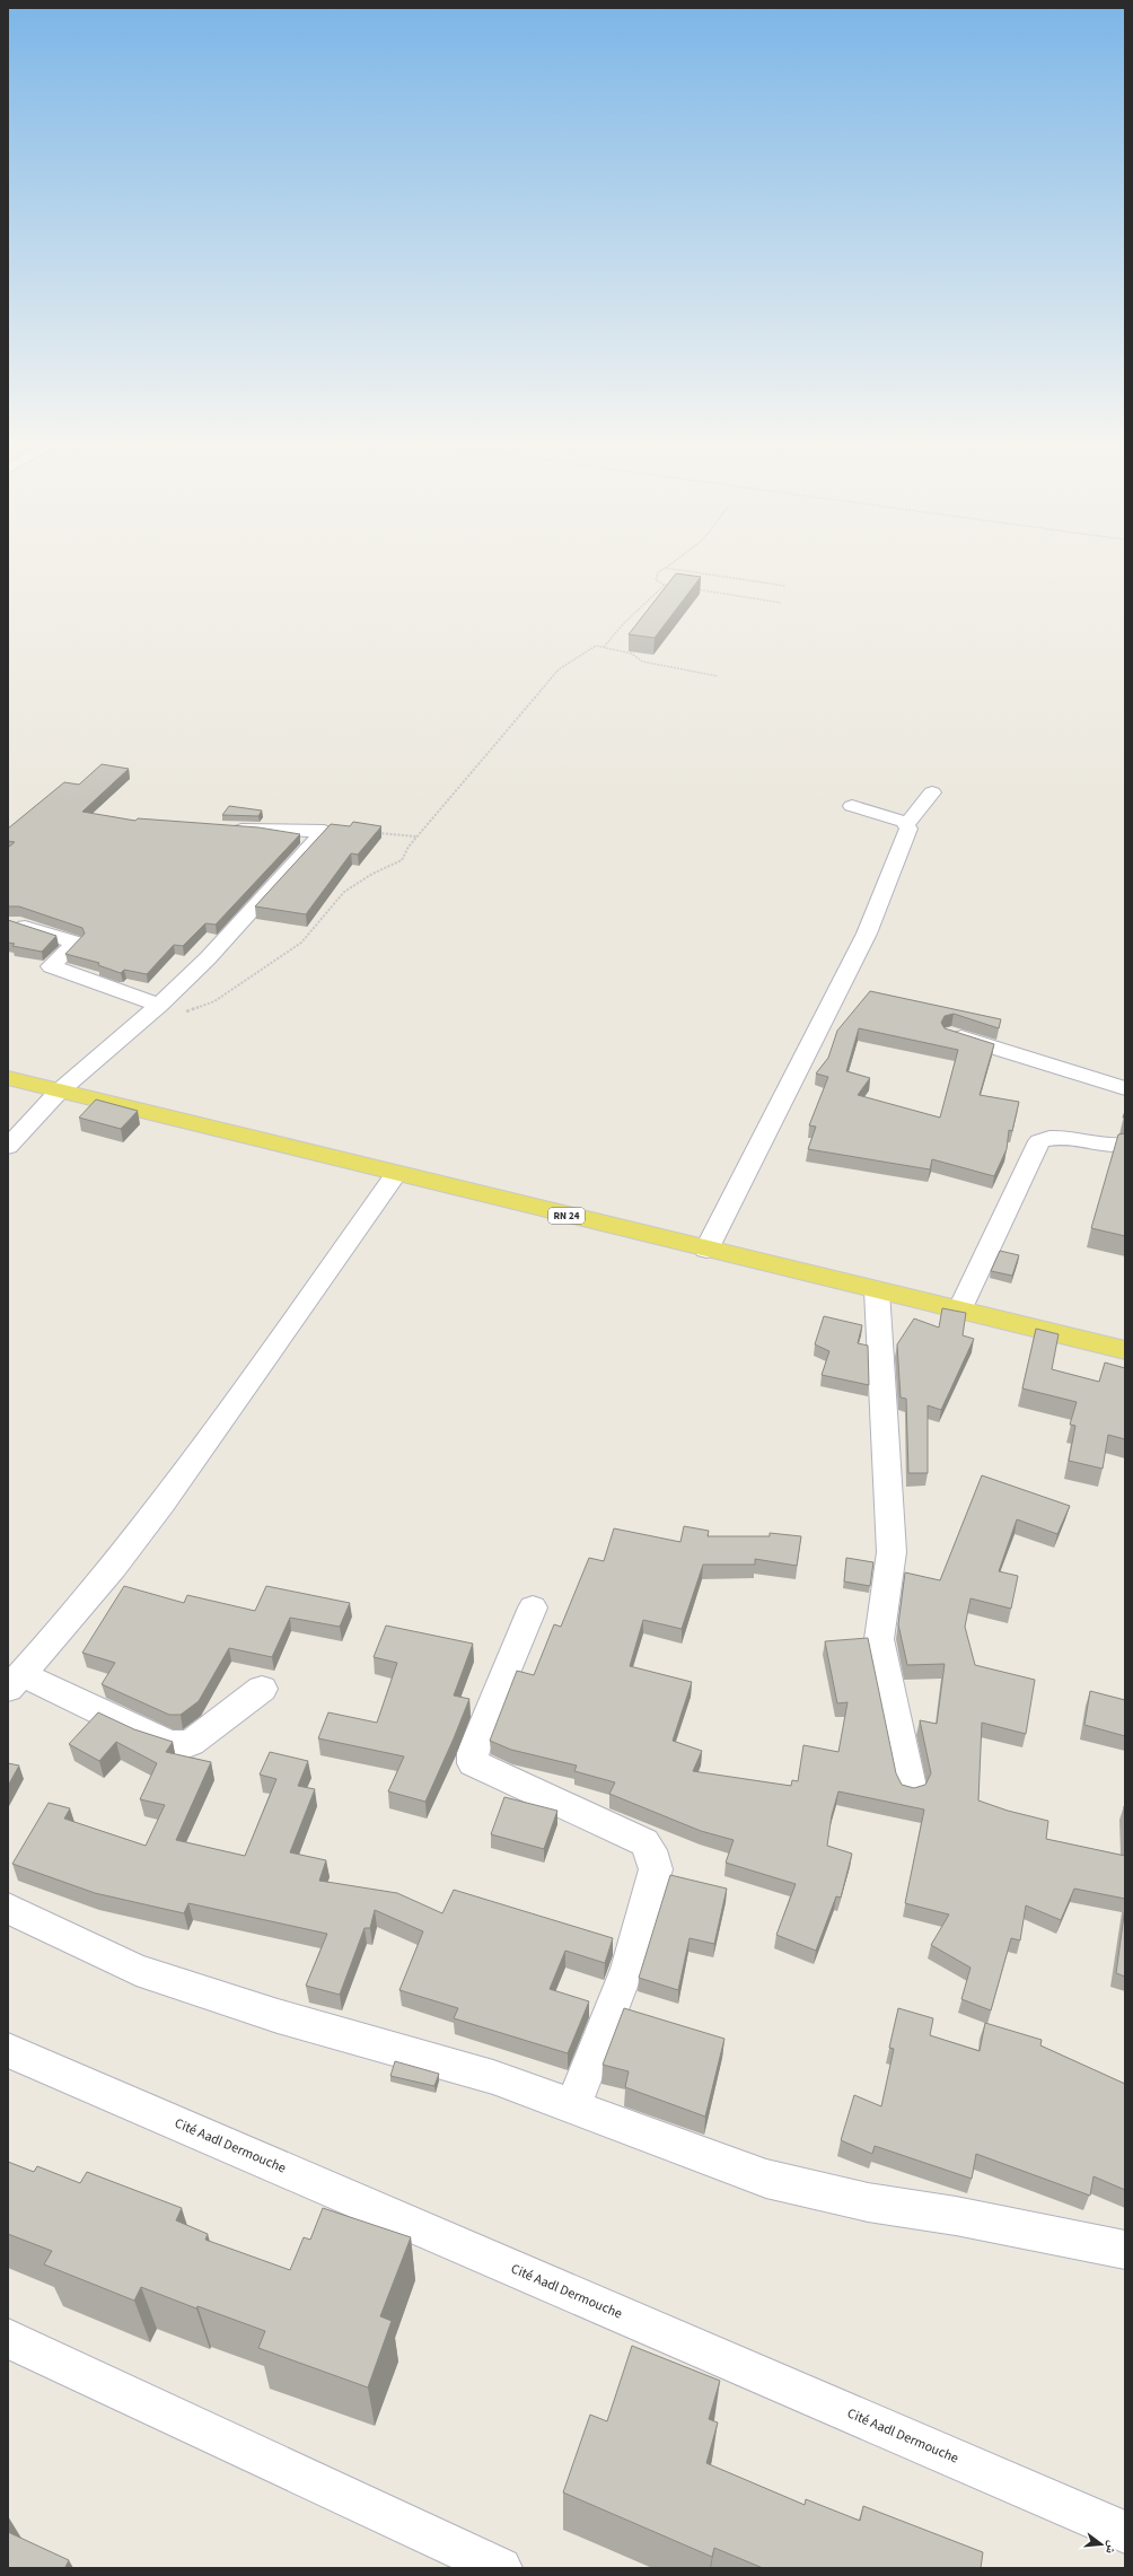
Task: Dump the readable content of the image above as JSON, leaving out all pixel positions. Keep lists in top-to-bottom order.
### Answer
{
  "streets": {
    "main road": ["RN 24"],
    "street": ["Cité Aadl Dermouche"]
  },
  "north": "right"
}
